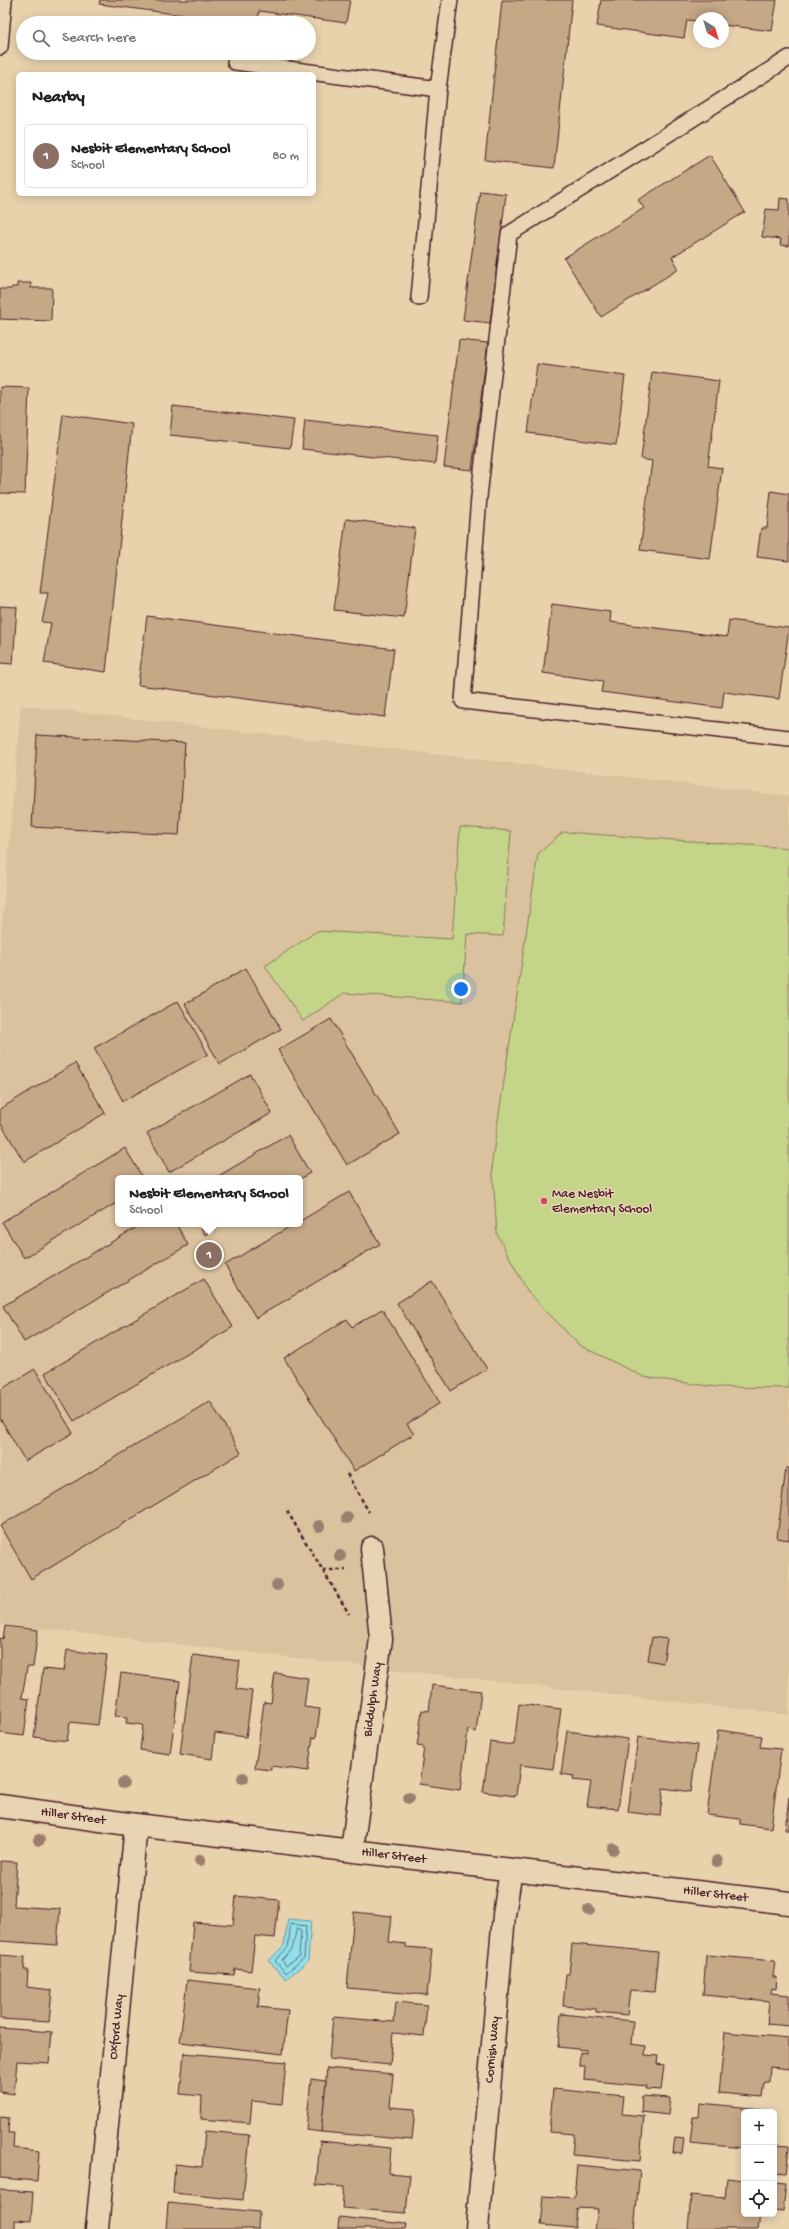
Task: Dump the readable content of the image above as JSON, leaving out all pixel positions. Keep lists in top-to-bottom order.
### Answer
{
  "streets": {
    "street": [
      "Biddulph Way",
      "Hiller Street",
      "Oxford Way",
      "Cornish Way"
    ]
  },
  "crossings": [
    ["Biddulph Way", "Hiller Street"],
    ["Hiller Street", "Oxford Way"],
    ["Hiller Street", "Cornish Way"]
  ],
  "places": ["Mae Nesbit Elementary School"],
  "north": "bottom right",
  "page": {
    "search": "Search here",
    "heading": "Nearby",
    "list": [
      {
        "mark": "1",
        "name": "Nesbit Elementary School",
        "note": "School",
        "value": "80 m"
      }
    ],
    "popup": ["Nesbit Elementary School", "School"],
    "pins": "1",
    "map_buttons": ["+", "−"]
  }
}
